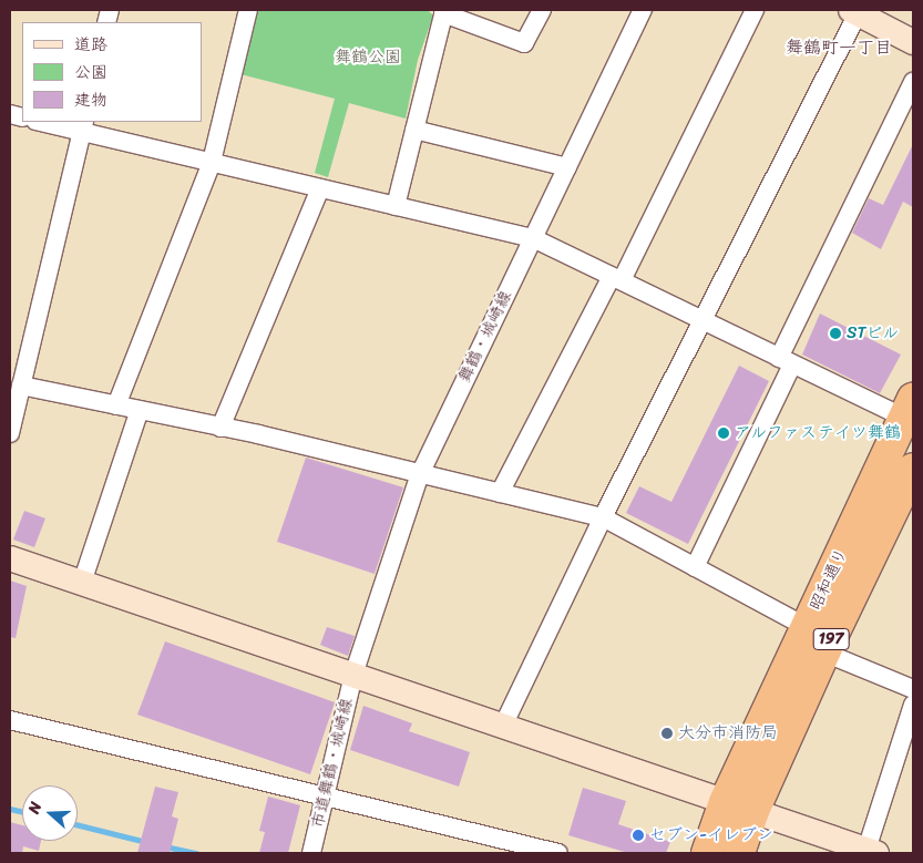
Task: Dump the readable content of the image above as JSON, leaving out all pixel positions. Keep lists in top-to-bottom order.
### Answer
{
  "streets": {
    "highway": ["昭和通り", "197"],
    "street": ["舞鶴・城崎線", "市道舞鶴・城崎線"]
  },
  "crossings": [
    ["舞鶴・城崎線", "市道舞鶴・城崎線"]
  ],
  "districts": ["舞鶴町一丁目"],
  "parks": ["舞鶴公園"],
  "places": [
    "STビル",
    "アルファステイツ舞鶴",
    "大分市消防局",
    "セブン-イレブン"
  ],
  "legend": ["道路", "公園", "建物"],
  "north": "left"
}
